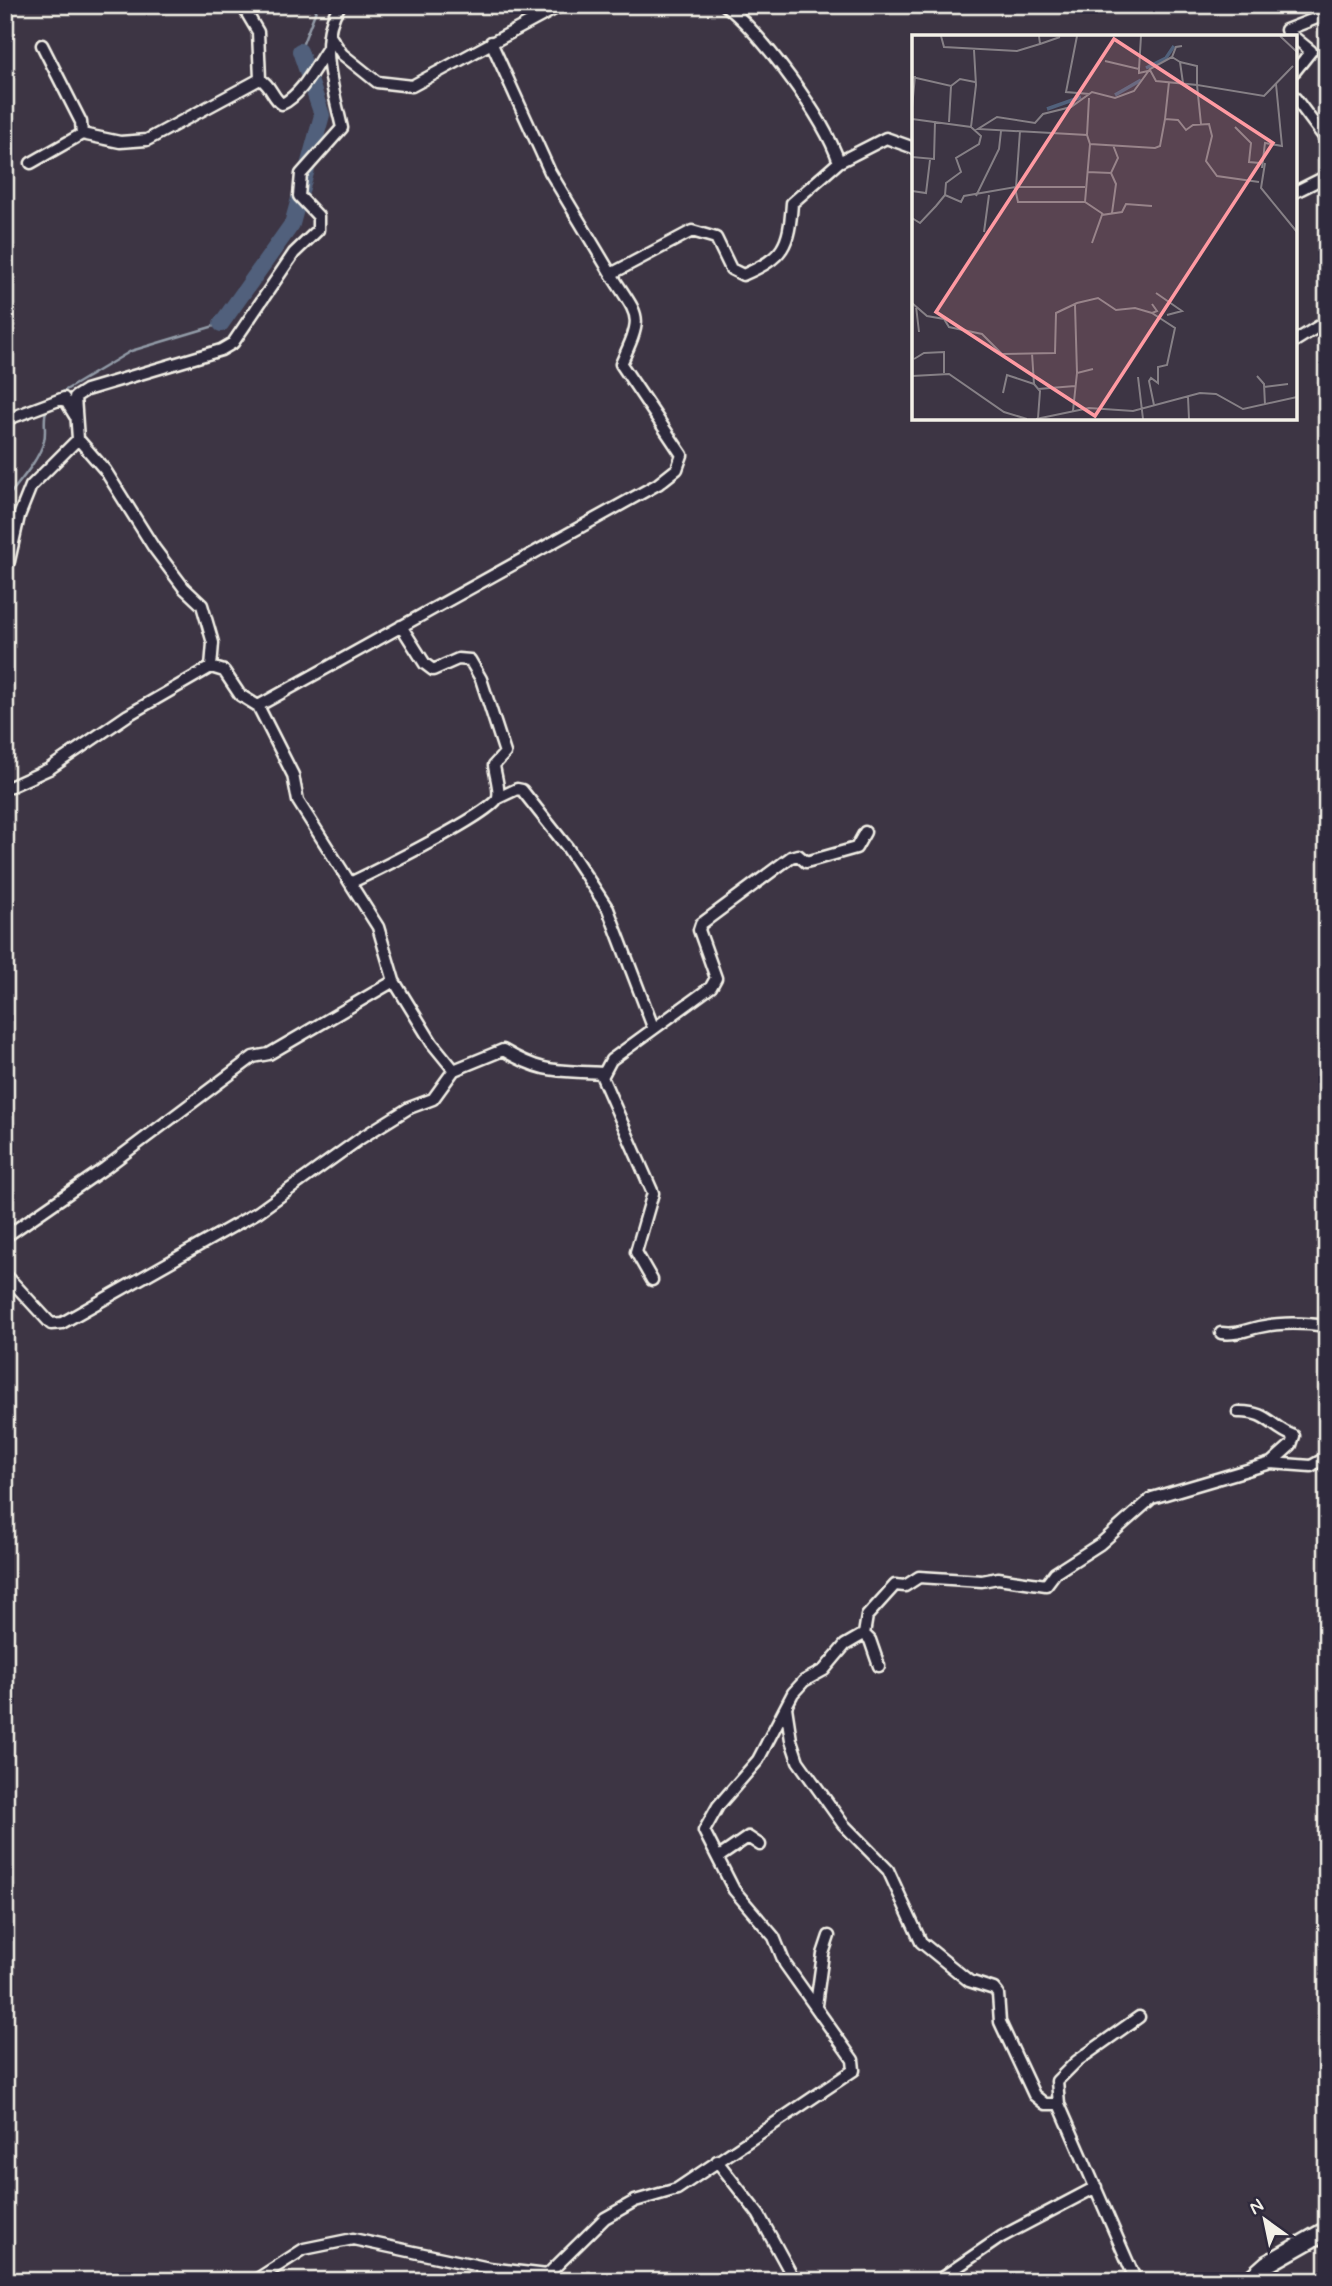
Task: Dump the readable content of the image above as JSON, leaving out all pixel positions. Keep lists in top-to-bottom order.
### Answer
{
  "north": "top left"
}
